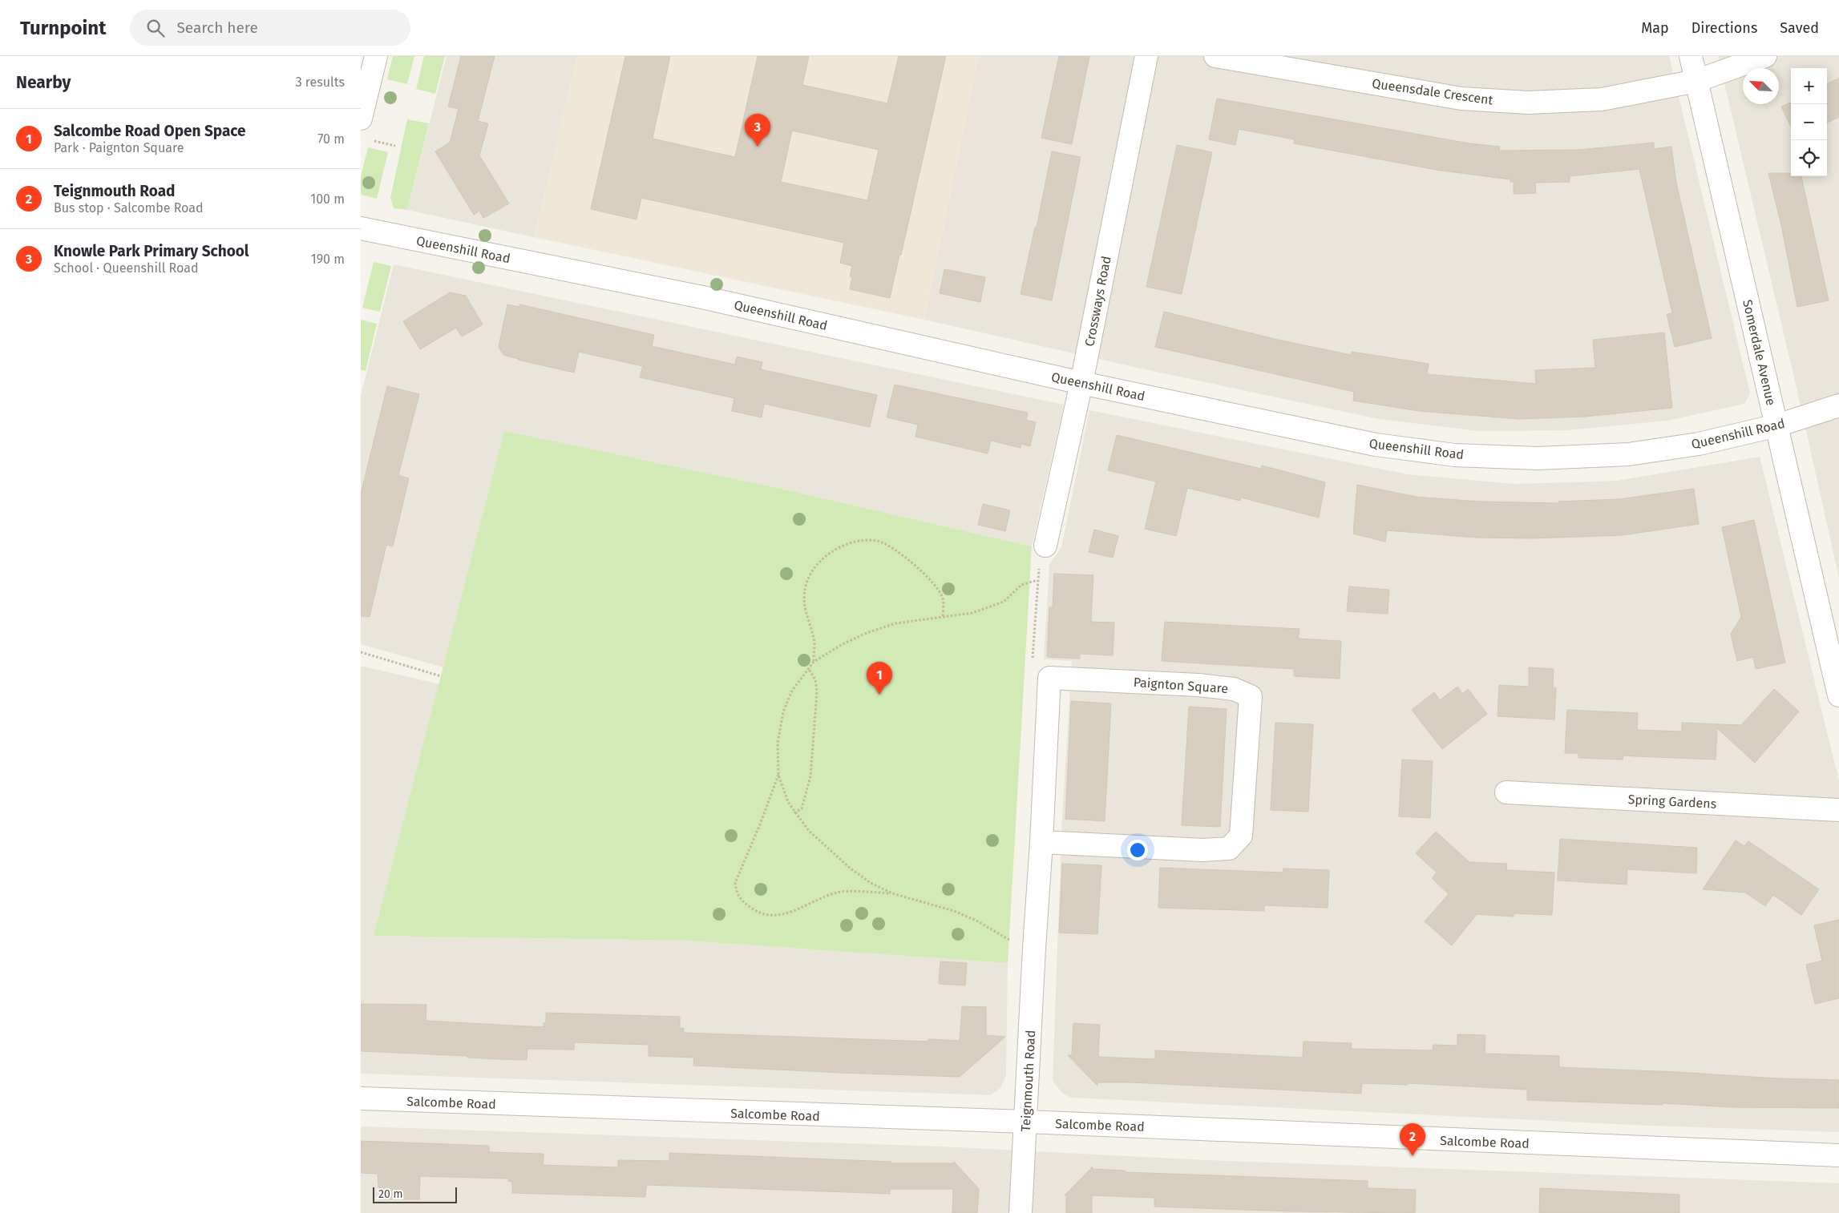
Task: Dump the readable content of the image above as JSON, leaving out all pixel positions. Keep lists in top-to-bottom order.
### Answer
{
  "streets": {
    "street": [
      "Queensdale Crescent",
      "Queenshill Road",
      "Crossways Road",
      "Somerdale Avenue",
      "Paignton Square",
      "Spring Gardens",
      "Teignmouth Road",
      "Salcombe Road"
    ]
  },
  "crossings": [
    ["Queensdale Crescent", "Somerdale Avenue"],
    ["Queenshill Road", "Crossways Road"],
    ["Queenshill Road", "Somerdale Avenue"],
    ["Teignmouth Road", "Salcombe Road"]
  ],
  "scale_bar": "20 m",
  "north": "top left",
  "page": {
    "header": "Turnpoint",
    "search": "Search here",
    "nav": ["Map", "Directions", "Saved"],
    "heading": ["Nearby", "3 results"],
    "map_buttons": ["+", "−"],
    "list": [
      {
        "mark": "1",
        "name": "Salcombe Road Open Space",
        "note": "Park · Paignton Square",
        "value": "70 m"
      },
      {
        "mark": "2",
        "name": "Teignmouth Road",
        "note": "Bus stop · Salcombe Road",
        "value": "100 m"
      },
      {
        "mark": "3",
        "name": "Knowle Park Primary School",
        "note": "School · Queenshill Road",
        "value": "190 m"
      }
    ],
    "pins": ["3", "1", "2"],
    "scale": "20 m"
  }
}
